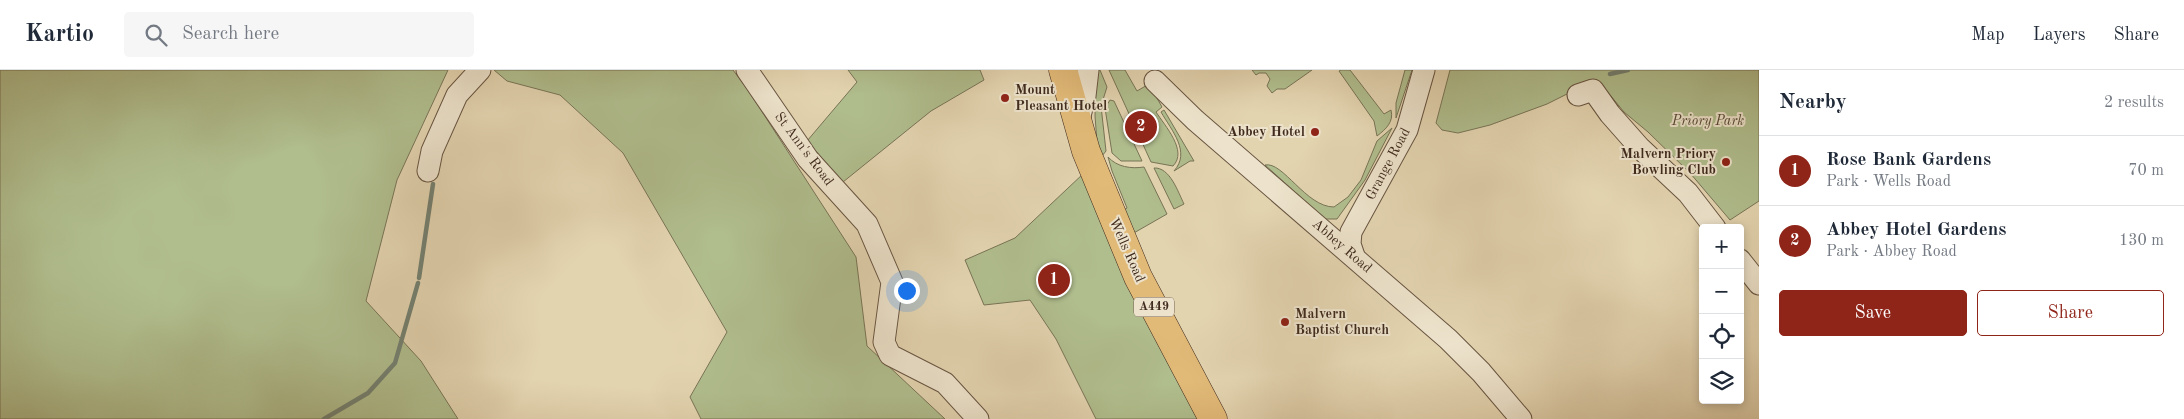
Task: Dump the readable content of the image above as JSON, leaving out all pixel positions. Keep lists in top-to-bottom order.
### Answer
{
  "streets": {
    "highway": ["Wells Road", "A449"],
    "street": ["St Ann's Road", "Grange Road", "Abbey Road"]
  },
  "crossings": [
    ["Grange Road", "Abbey Road"],
    ["Wells Road", "A449"]
  ],
  "parks": ["Priory Park"],
  "places": [
    "Mount Pleasant Hotel",
    "Abbey Hotel",
    "Malvern Priory Bowling Club",
    "Malvern Baptist Church"
  ],
  "page": {
    "header": "Kartio",
    "search": "Search here",
    "nav": ["Map", "Layers", "Share"],
    "heading": ["Nearby", "2 results"],
    "pins": ["2", "1"],
    "list": [
      {
        "mark": "1",
        "name": "Rose Bank Gardens",
        "note": "Park · Wells Road",
        "value": "70 m"
      },
      {
        "mark": "2",
        "name": "Abbey Hotel Gardens",
        "note": "Park · Abbey Road",
        "value": "130 m"
      }
    ],
    "map_buttons": ["+", "−"],
    "buttons": ["Save", "Share"]
  }
}
